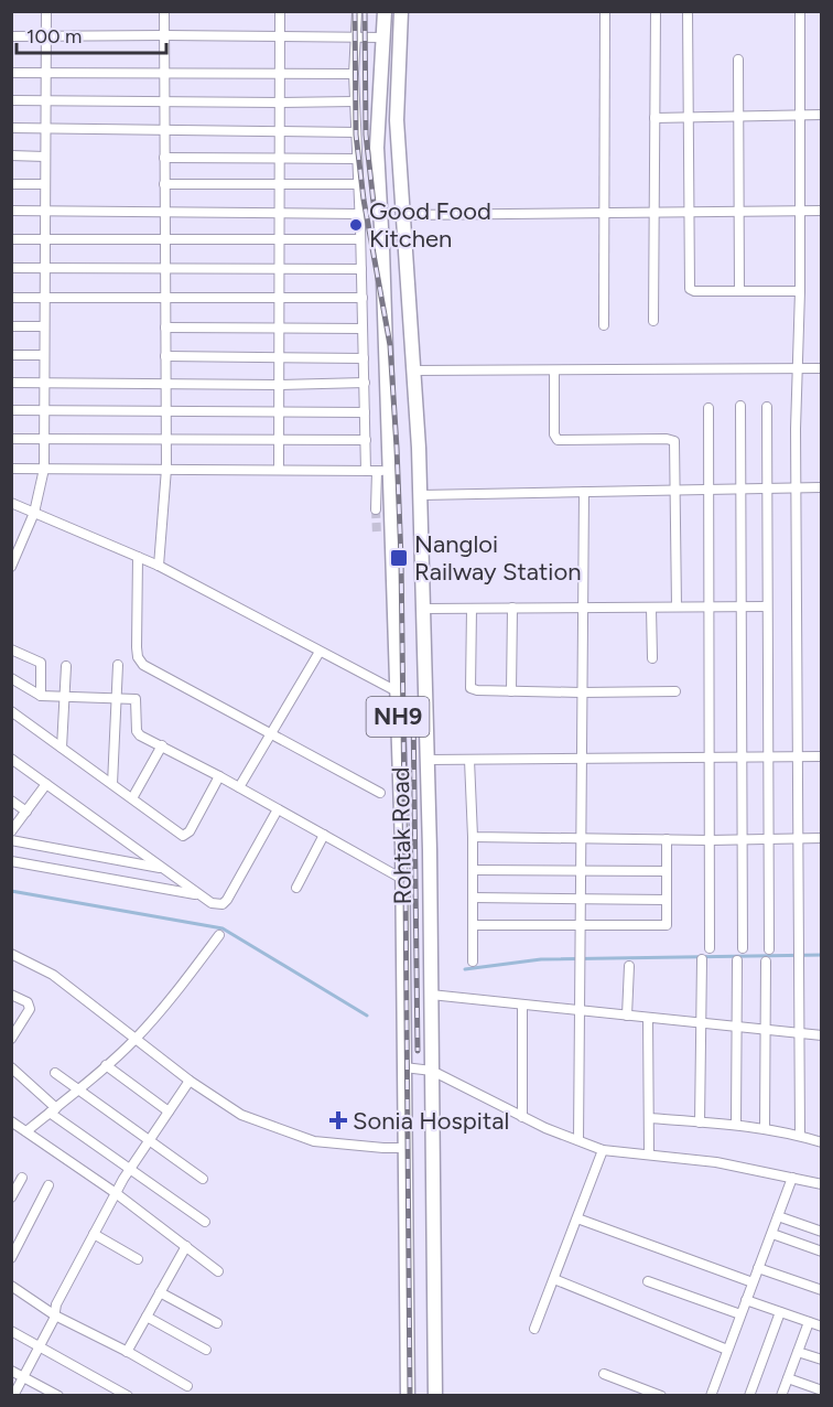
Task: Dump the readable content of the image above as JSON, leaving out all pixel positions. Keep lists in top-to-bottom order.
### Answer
{
  "streets": {
    "highway": ["NH9", "Rohtak Road"]
  },
  "crossings": [
    ["NH9", "Rohtak Road"]
  ],
  "places": {
    "other": ["Good Food Kitchen"],
    "transit": ["Nangloi Railway Station"],
    "health": ["Sonia Hospital"]
  },
  "scale_bar": "100 m"
}
